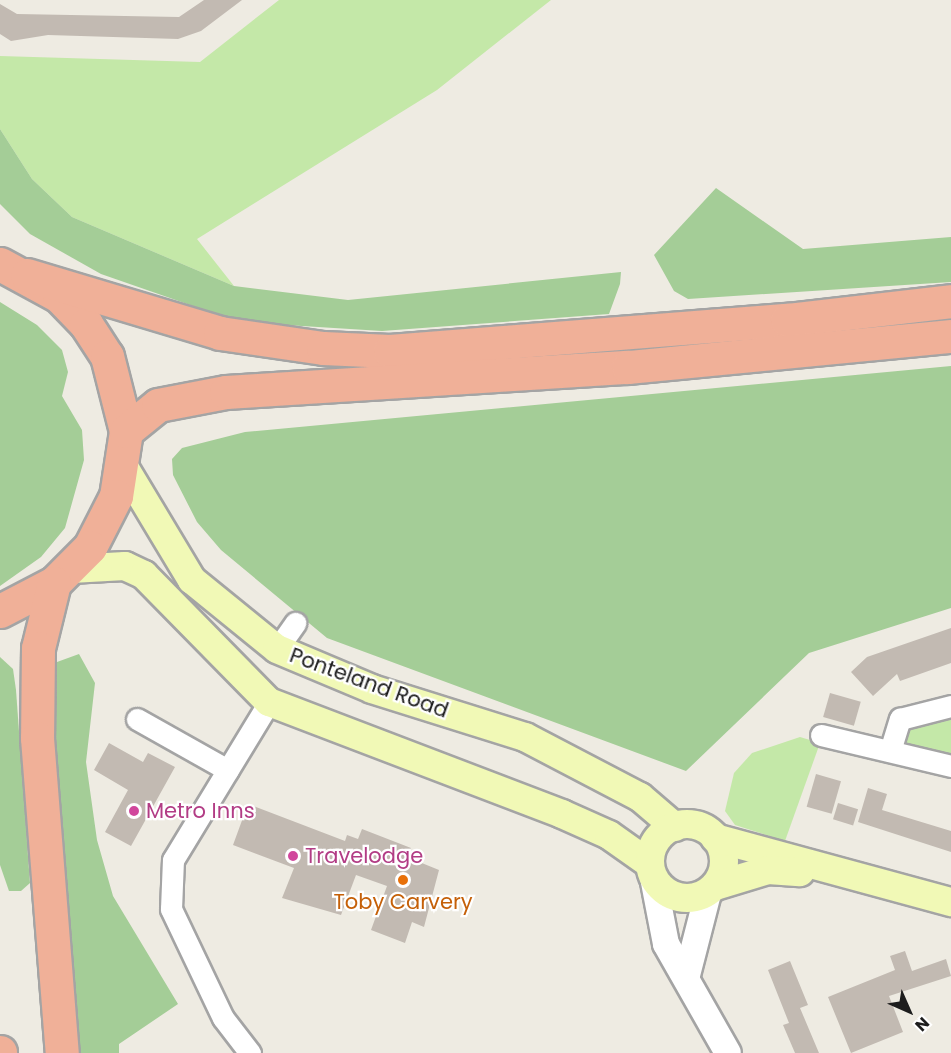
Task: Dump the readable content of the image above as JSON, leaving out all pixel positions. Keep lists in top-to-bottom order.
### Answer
{
  "streets": {
    "main road": ["Ponteland Road"]
  },
  "places": ["Metro Inns", "Travelodge", "Toby Carvery"],
  "north": "bottom right"
}
